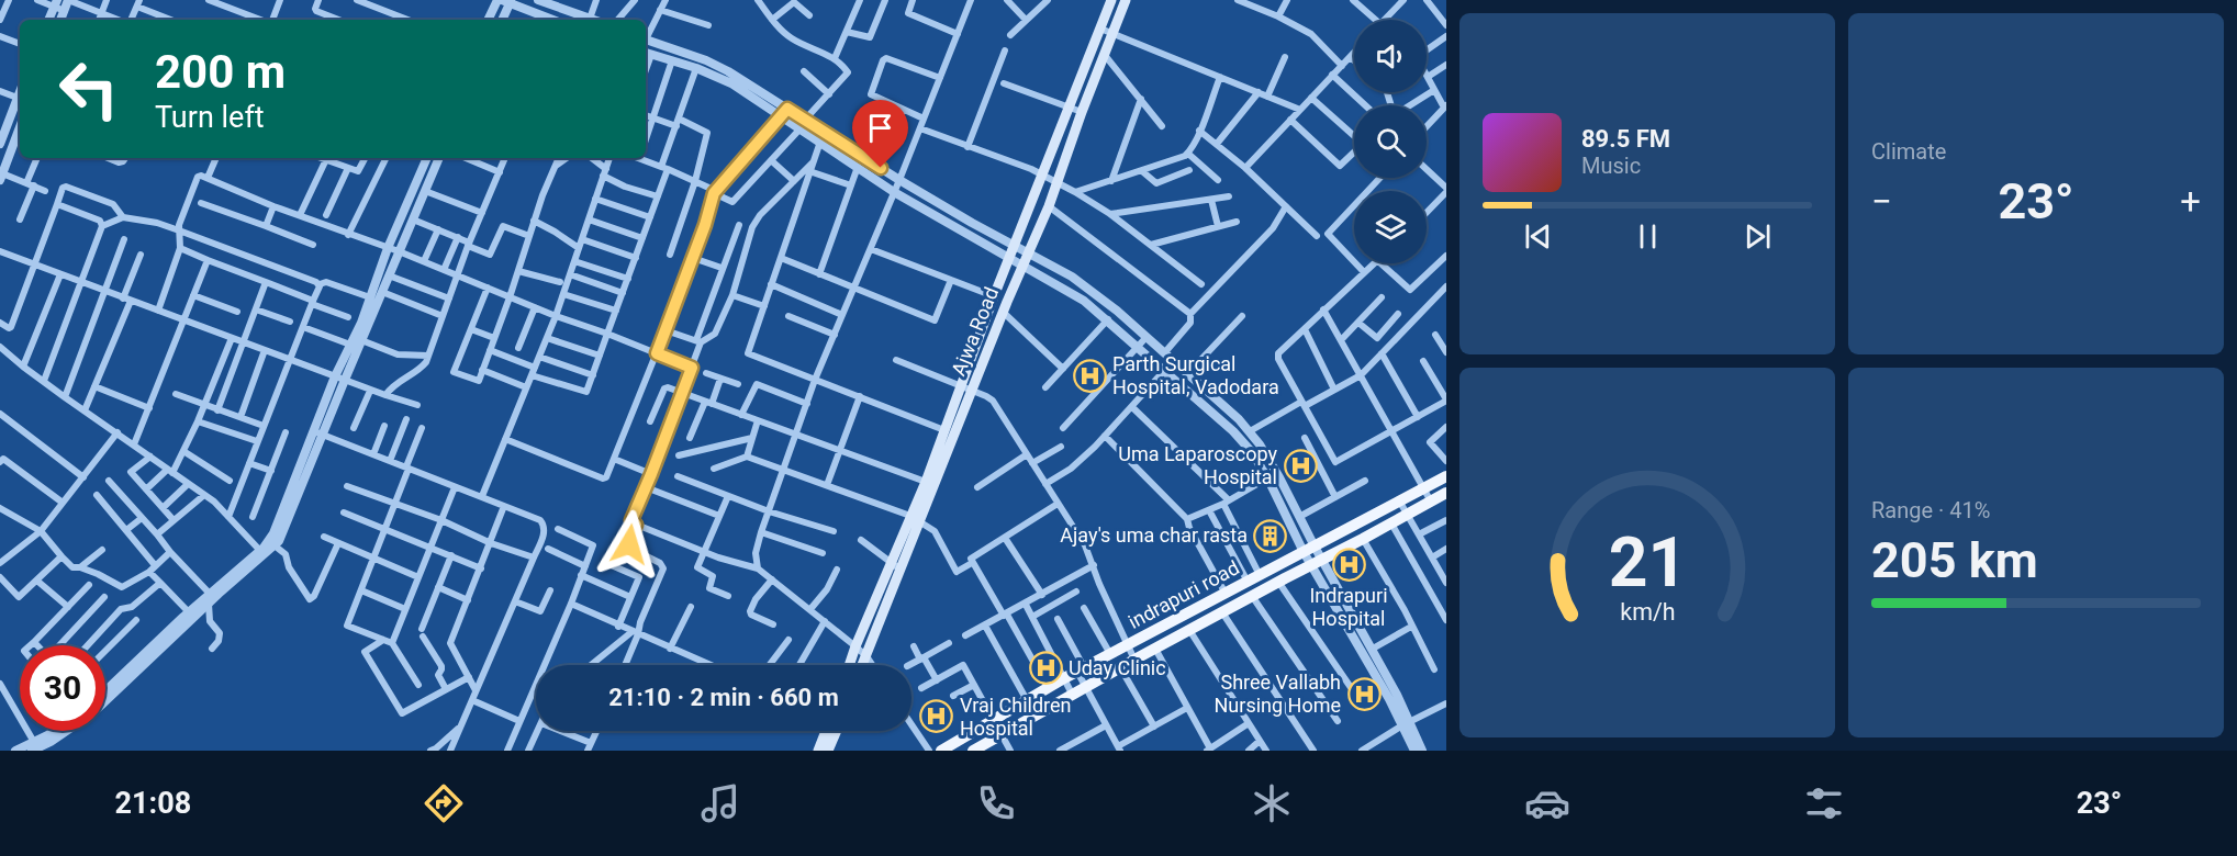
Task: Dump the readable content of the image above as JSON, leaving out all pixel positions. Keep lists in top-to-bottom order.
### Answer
{
  "streets": {
    "main road": ["Ajwa Road", "indrapuri road"]
  },
  "places": {
    "hospital": [
      "Parth Surgical Hospital, Vadodara",
      "Uma Laparoscopy Hospital",
      "Indrapuri Hospital",
      "Uday Clinic",
      "Shree Vallabh Nursing Home",
      "Vraj Children Hospital"
    ],
    "building": ["Ajay's uma char rasta"]
  },
  "page": {
    "tile": [
      "Climate",
      ["Range · 41%", "205 km"]
    ],
    "turn": ["200 m", "Turn left"],
    "song": ["89.5 FM", "Music"],
    "heat": ["−", "23°", "+"],
    "limit": "30",
    "trip": "21:10 · 2 min · 660 m",
    "tabs": ["21:08", "23°"],
    "gauge": ["21", "km/h"]
  }
}
